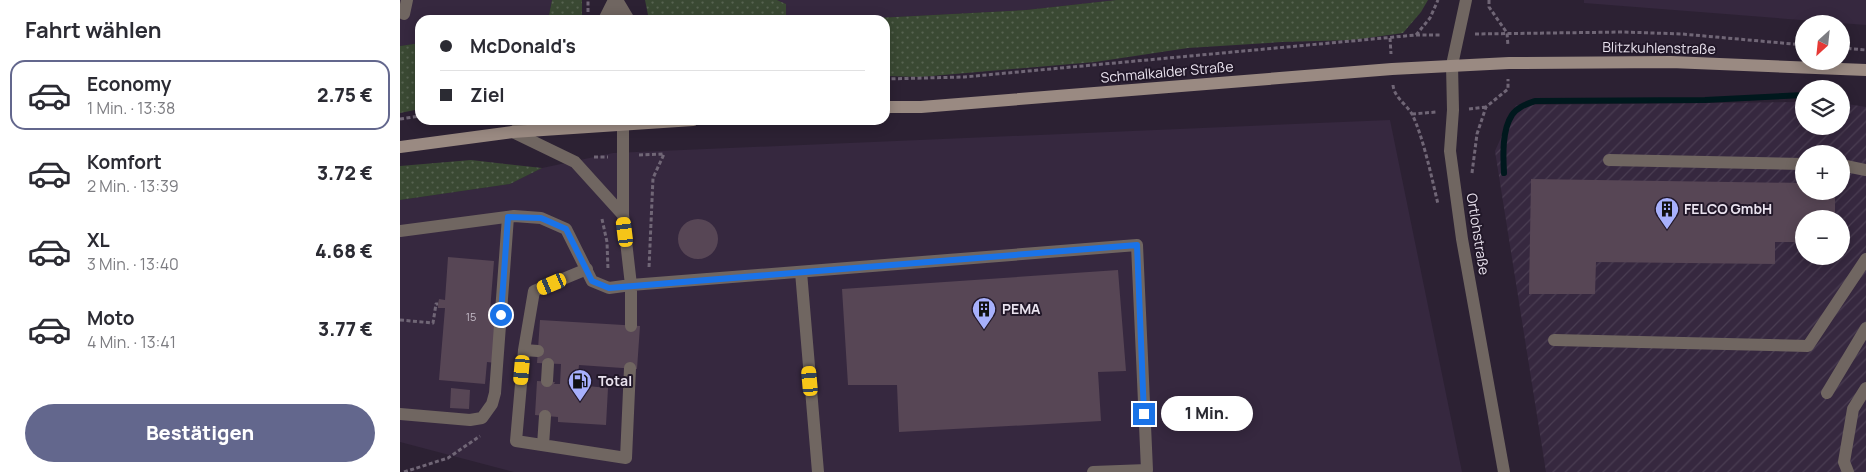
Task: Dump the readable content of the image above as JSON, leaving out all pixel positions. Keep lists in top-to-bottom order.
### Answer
{
  "streets": {
    "main road": ["Blitzkuhlenstraße", "Schmalkalder Straße"],
    "street": ["Ortlohstraße"]
  },
  "crossings": [
    ["Blitzkuhlenstraße", "Schmalkalder Straße"],
    ["Blitzkuhlenstraße", "Ortlohstraße"],
    ["Schmalkalder Straße", "Ortlohstraße"]
  ],
  "places": {
    "building": ["FELCO GmbH", "PEMA"],
    "fuel station": ["Total"]
  },
  "house_numbers": ["15"],
  "north": "bottom left",
  "page": {
    "heading": "Fahrt wählen",
    "map_buttons": ["+", "−"],
    "banner": ["McDonald's", "Ziel"],
    "list": [
      {
        "name": "Economy",
        "note": "1 Min. · 13:38",
        "value": "2.75 €"
      },
      {
        "name": "Komfort",
        "note": "2 Min. · 13:39",
        "value": "3.72 €"
      },
      {
        "name": "XL",
        "note": "3 Min. · 13:40",
        "value": "4.68 €"
      },
      {
        "name": "Moto",
        "note": "4 Min. · 13:41",
        "value": "3.77 €"
      }
    ],
    "buttons": "Bestätigen",
    "bubble": "1 Min."
  }
}
